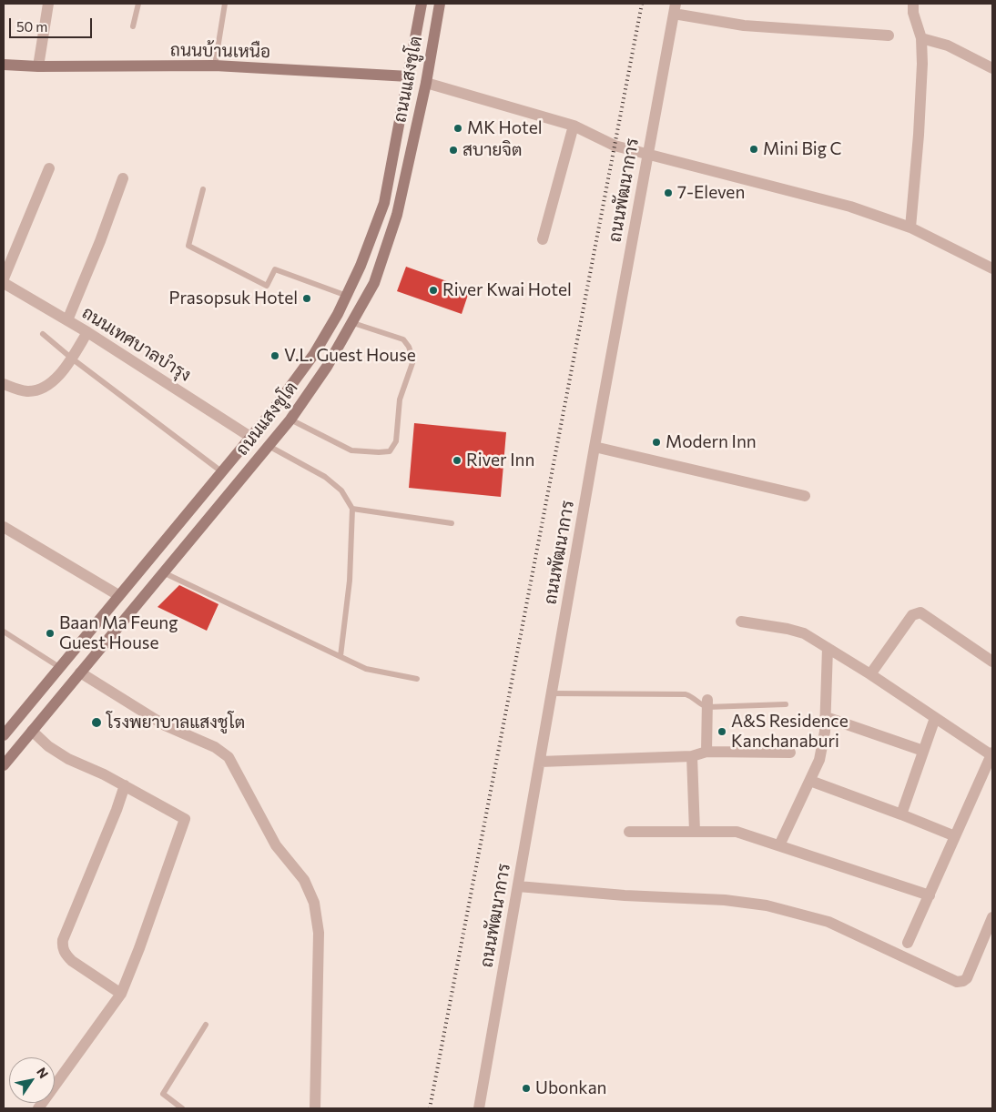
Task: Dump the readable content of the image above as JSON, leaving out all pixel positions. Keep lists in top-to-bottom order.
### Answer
{
  "streets": {
    "main road": ["ถนนบ้านเหนือ", "ถนนแสงชูโต"],
    "street": ["ถนนพัฒนาการ", "ถนนเทศบาลบำรุง"]
  },
  "crossings": [
    ["ถนนบ้านเหนือ", "ถนนแสงชูโต"],
    ["ถนนแสงชูโต", "ถนนเทศบาลบำรุง"]
  ],
  "places": [
    "MK Hotel",
    "Mini Big C",
    "สบายจิต",
    "7-Eleven",
    "River Kwai Hotel",
    "Prasopsuk Hotel",
    "V.L. Guest House",
    "Modern Inn",
    "River Inn",
    "Baan Ma Feung Guest House",
    "โรงพยาบาลแสงชูโต",
    "A&S Residence Kanchanaburi",
    "Ubonkan"
  ],
  "scale_bar": "50 m",
  "north": "top right"
}
